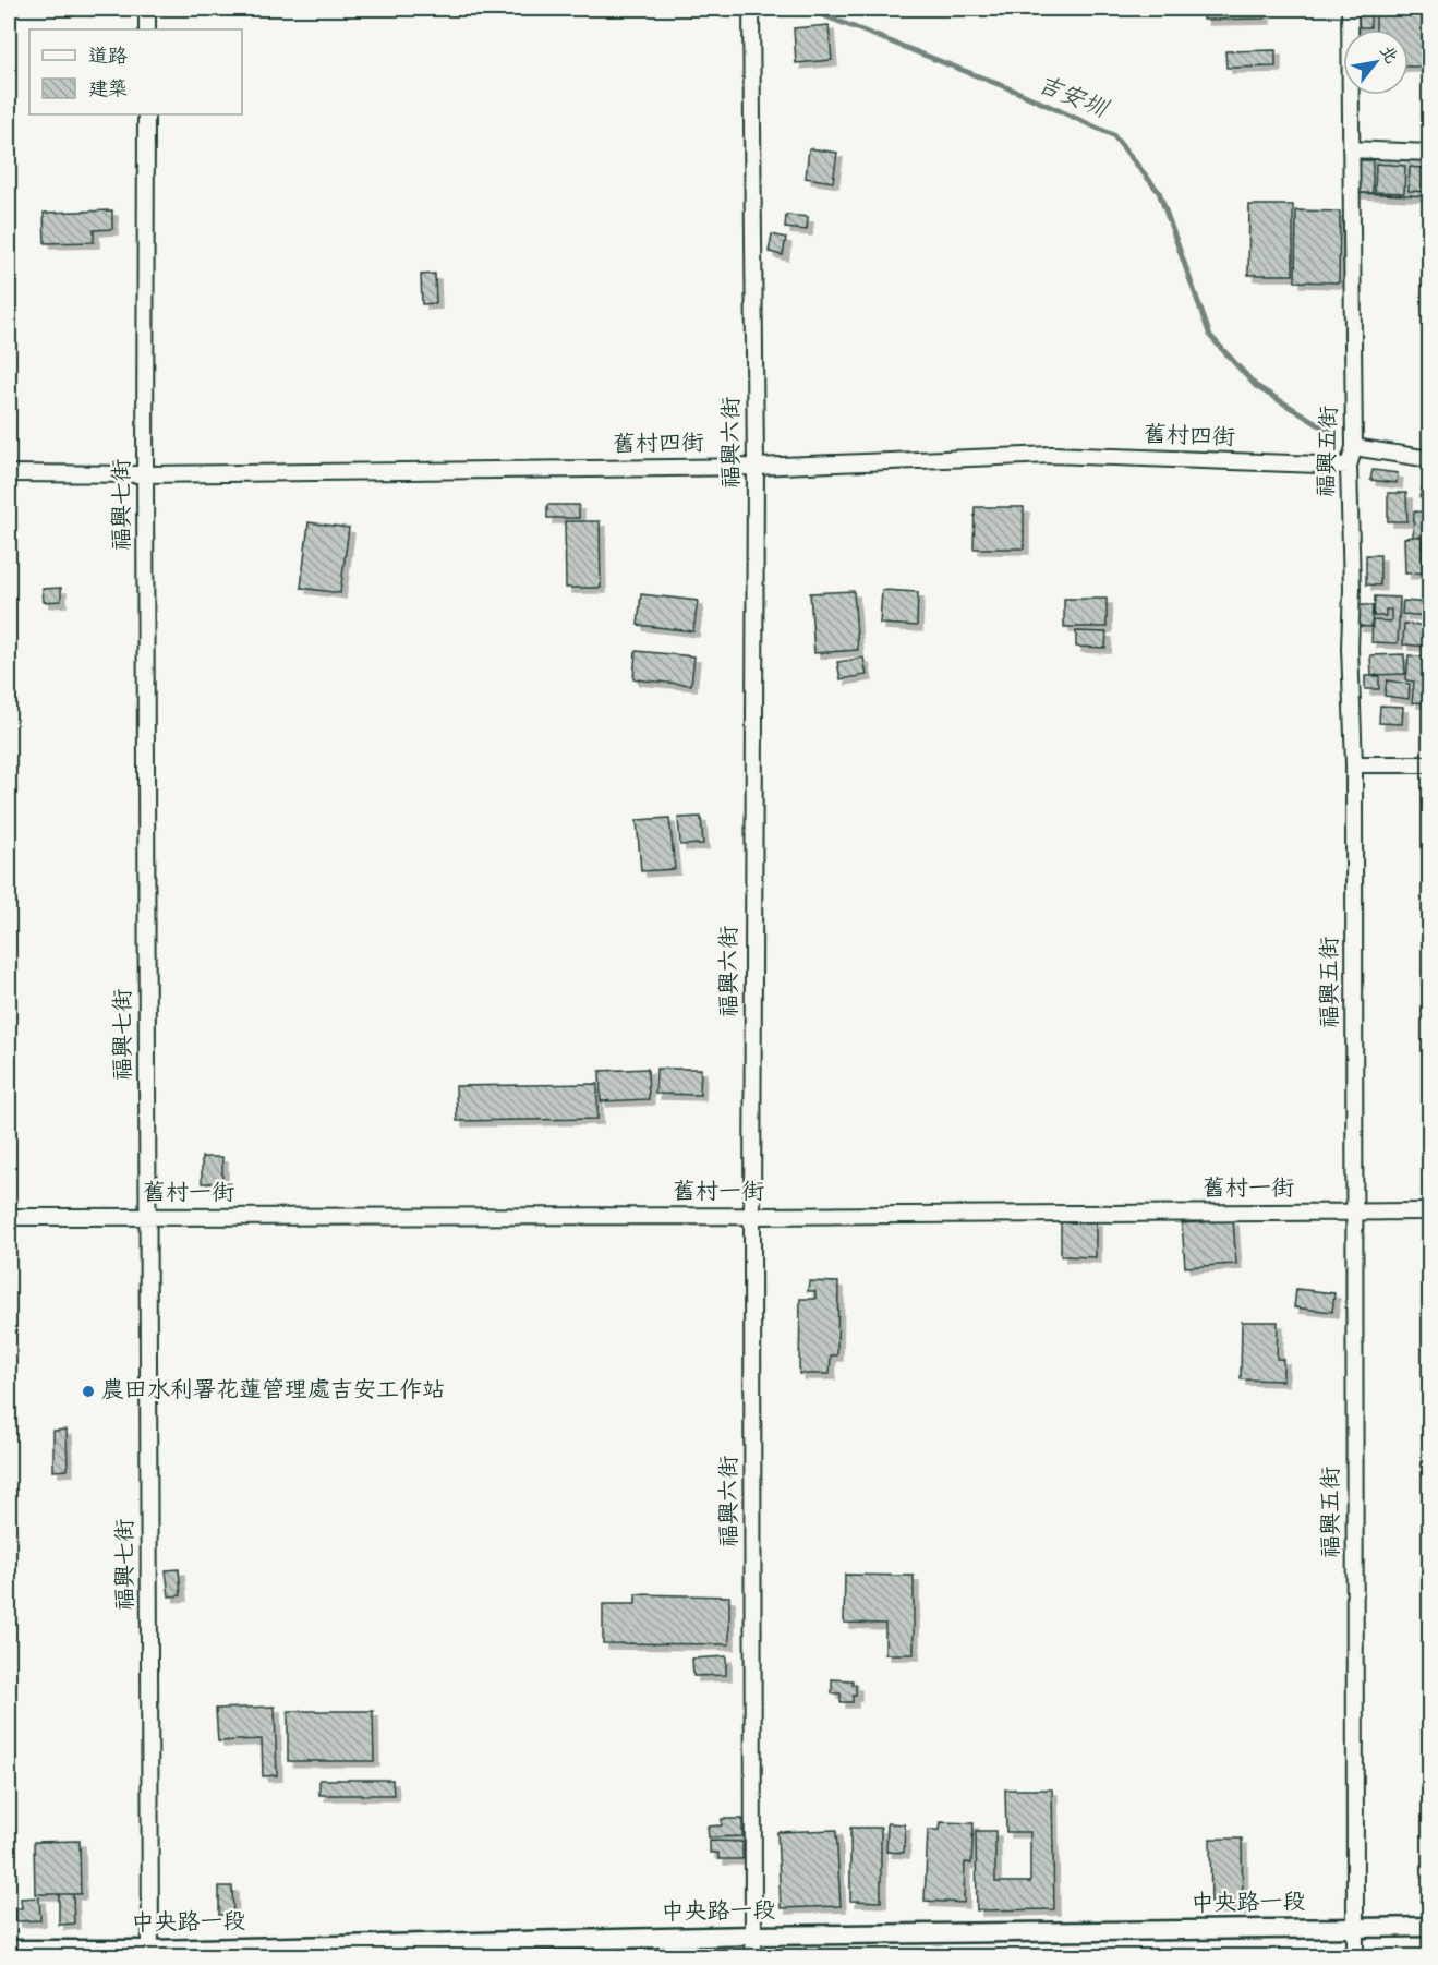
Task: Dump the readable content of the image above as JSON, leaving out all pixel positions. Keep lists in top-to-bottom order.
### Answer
{
  "streets": {
    "street": [
      "舊村四街",
      "福興六街",
      "福興五街",
      "福興七街",
      "舊村一街",
      "中央路一段"
    ]
  },
  "crossings": [
    ["舊村四街", "福興六街"],
    ["舊村四街", "福興五街"],
    ["舊村四街", "福興七街"],
    ["福興六街", "舊村一街"],
    ["福興六街", "中央路一段"],
    ["福興五街", "舊村一街"],
    ["福興五街", "中央路一段"],
    ["福興七街", "舊村一街"],
    ["福興七街", "中央路一段"]
  ],
  "water": ["吉安圳"],
  "places": ["農田水利署花蓮管理處吉安工作站"],
  "legend": ["道路", "建築"],
  "north": "top right"
}
